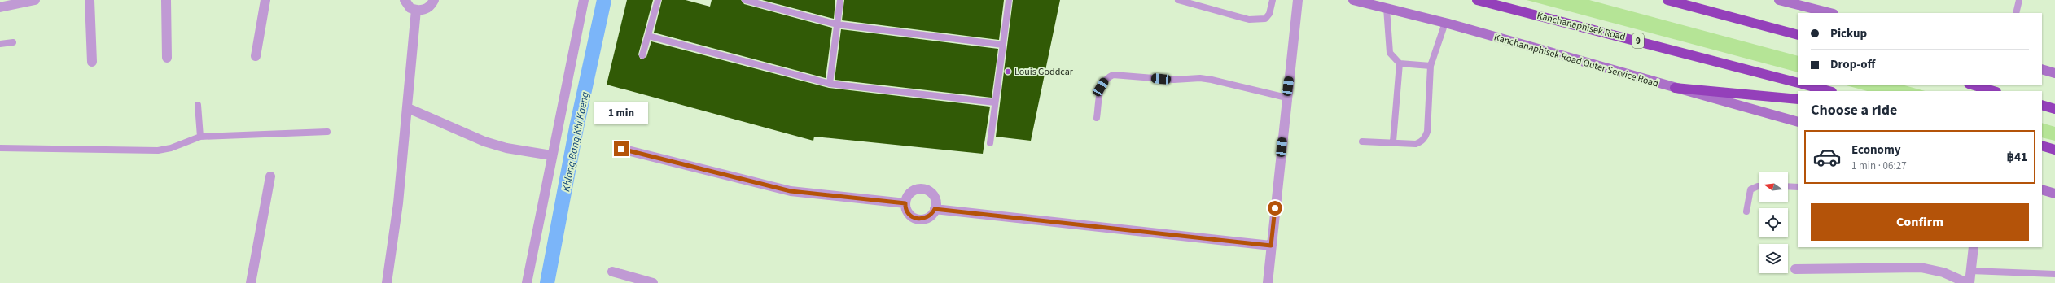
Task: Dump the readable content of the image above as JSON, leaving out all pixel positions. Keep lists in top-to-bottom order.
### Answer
{
  "streets": {
    "highway": ["Kanchanaphisek Road", "9"],
    "main road": ["Kanchanaphisek Road Outer Service Road"]
  },
  "water": ["Khlong Bang Khi Kaeng"],
  "places": ["Louis Goddcar"],
  "north": "left",
  "page": {
    "banner": ["Pickup", "Drop-off"],
    "heading": "Choose a ride",
    "bubble": "1 min",
    "list": [
      {
        "name": "Economy",
        "note": "1 min · 06:27",
        "value": "฿41"
      }
    ],
    "buttons": "Confirm"
  }
}
